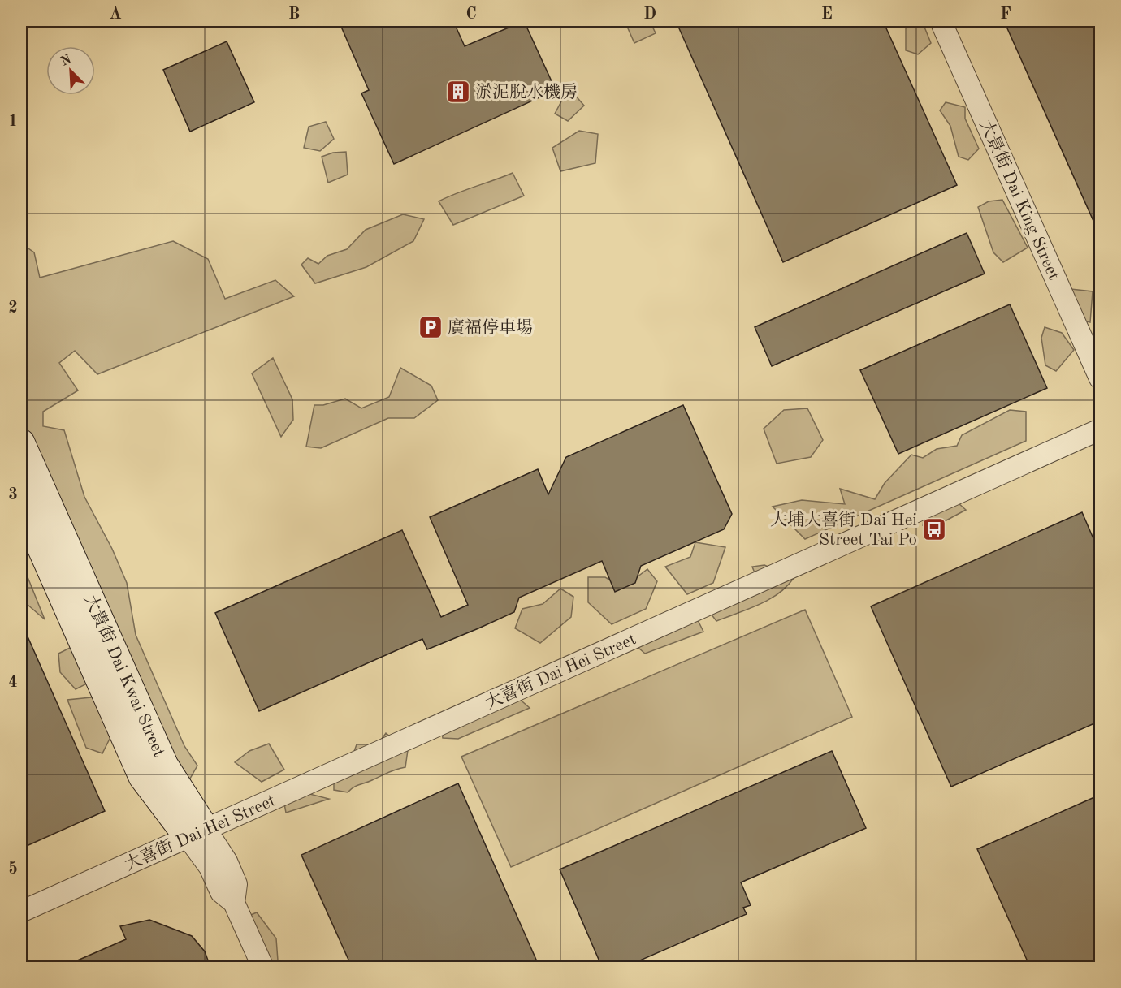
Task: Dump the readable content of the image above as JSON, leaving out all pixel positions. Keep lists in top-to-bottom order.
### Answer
{
  "streets": {
    "street": ["大景街 Dai King Street", "大喜街 Dai Hei Street", "大貴街 Dai Kwai Street"]
  },
  "crossings": [
    ["大喜街 Dai Hei Street", "大貴街 Dai Kwai Street"]
  ],
  "places": {
    "building": ["淤泥脫水機房"],
    "parking": ["廣福停車場"],
    "bus stop": ["大埔大喜街 Dai Hei Street Tai Po"]
  },
  "north": "top left",
  "grid": {
    "columns": [
      "A",
      "B",
      "C",
      "D",
      "E",
      "F"
    ],
    "rows": [
      "1",
      "2",
      "3",
      "4",
      "5"
    ]
  }
}
